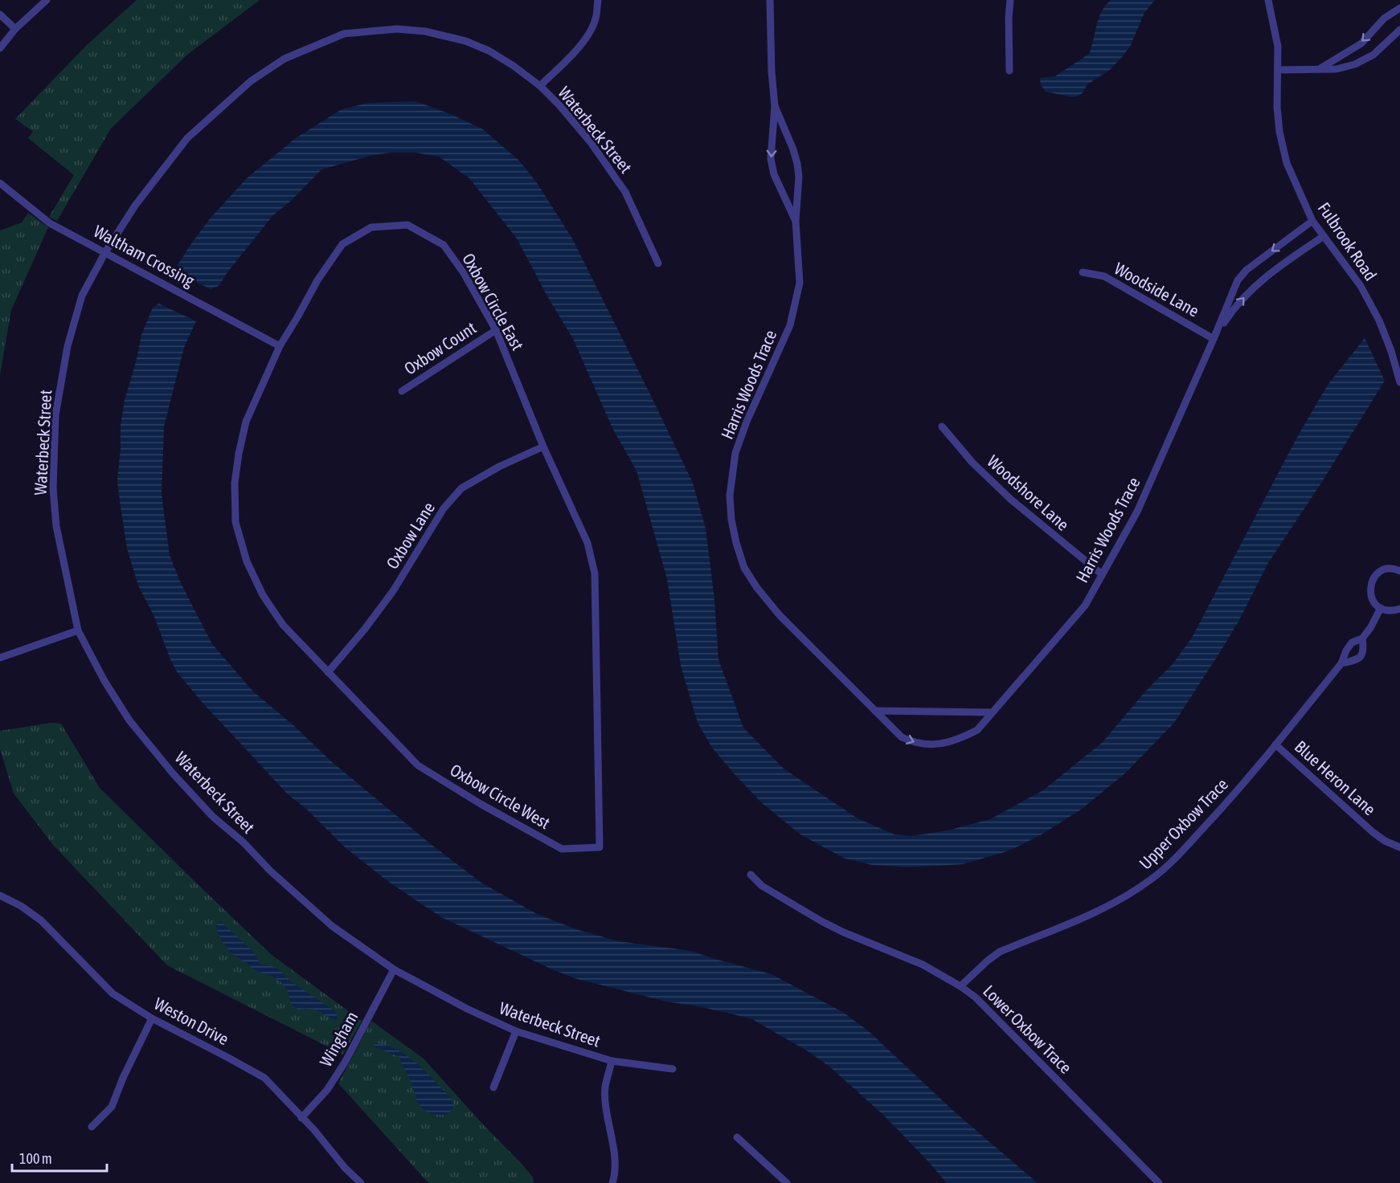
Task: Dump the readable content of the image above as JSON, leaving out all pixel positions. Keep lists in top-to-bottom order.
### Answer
{
  "streets": {
    "street": [
      "Waterbeck Street",
      "Fulbrook Road",
      "Waltham Crossing",
      "Woodside Lane",
      "Oxbow Circle East",
      "Oxbow Count",
      "Harris Woods Trace",
      "Woodshore Lane",
      "Oxbow Lane",
      "Blue Heron Lane",
      "Oxbow Circle West",
      "Upper Oxbow Trace",
      "Weston Drive",
      "Lower Oxbow Trace",
      "Wingham"
    ]
  },
  "crossings": [
    ["Waterbeck Street", "Waltham Crossing"],
    ["Waterbeck Street", "Wingham"],
    ["Fulbrook Road", "Harris Woods Trace"],
    ["Waltham Crossing", "Oxbow Circle East"],
    ["Waltham Crossing", "Oxbow Circle West"],
    ["Woodside Lane", "Harris Woods Trace"],
    ["Oxbow Circle East", "Oxbow Count"],
    ["Oxbow Circle East", "Oxbow Circle West"],
    ["Harris Woods Trace", "Woodshore Lane"],
    ["Oxbow Lane", "Oxbow Circle West"],
    ["Blue Heron Lane", "Upper Oxbow Trace"],
    ["Upper Oxbow Trace", "Lower Oxbow Trace"],
    ["Weston Drive", "Wingham"]
  ],
  "scale_bar": "100 m"
}
